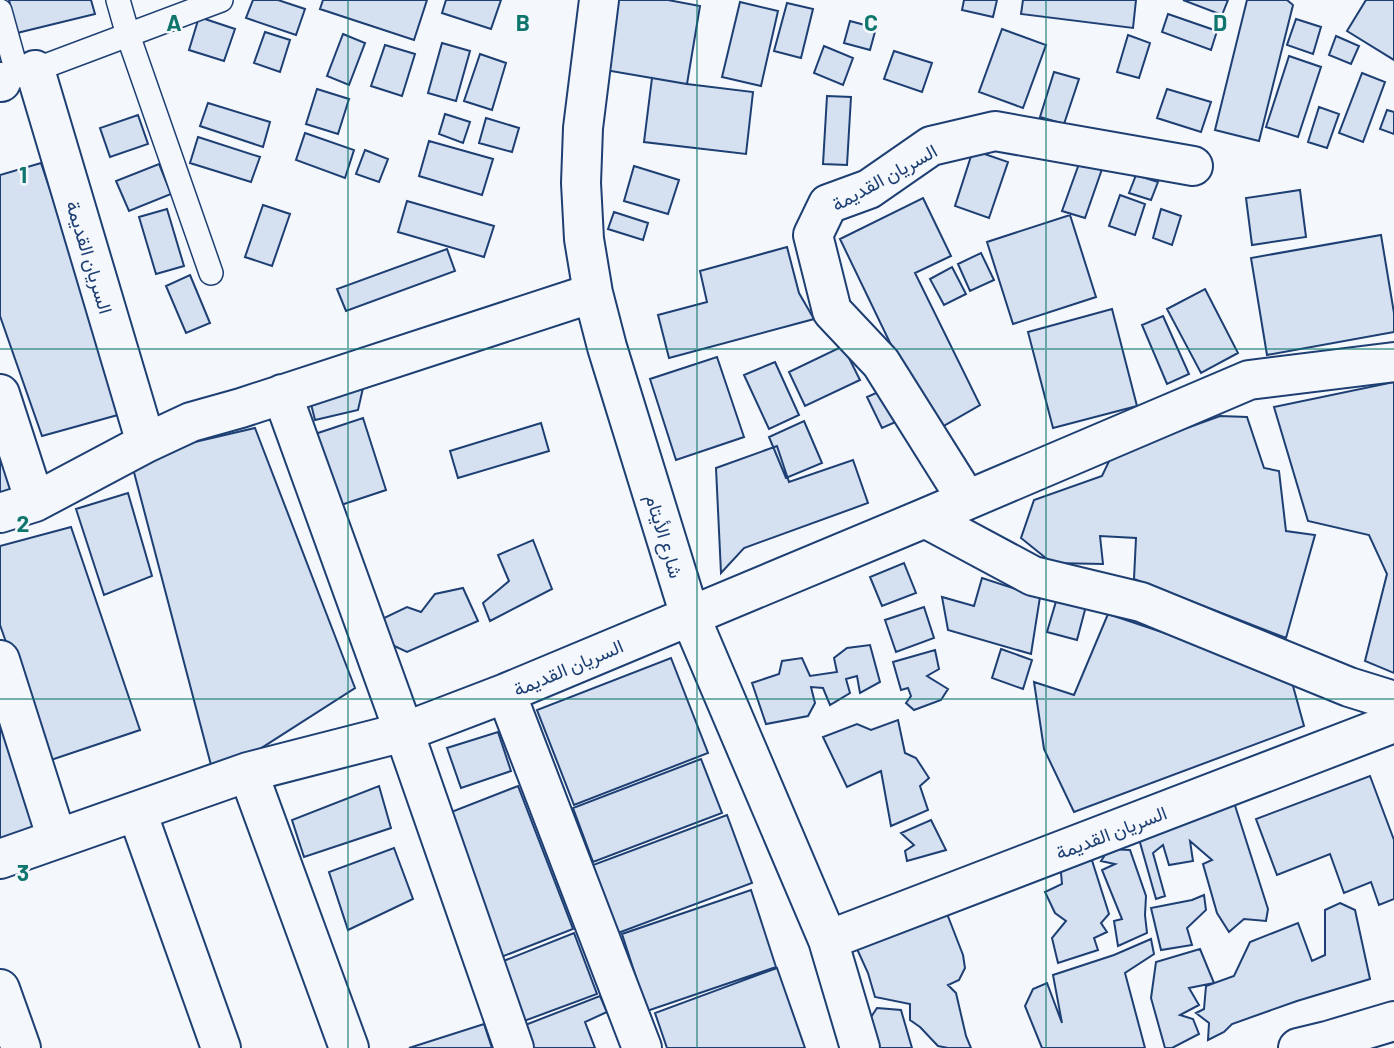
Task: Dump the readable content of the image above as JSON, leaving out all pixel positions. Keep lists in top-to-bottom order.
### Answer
{
  "streets": {
    "street": ["السريان القديمة", "شارع الأيتام"]
  },
  "crossings": [
    ["السريان القديمة", "شارع الأيتام"]
  ],
  "grid": {
    "columns": [
      "A",
      "B",
      "C",
      "D"
    ],
    "rows": ["1", "2", "3"]
  }
}
